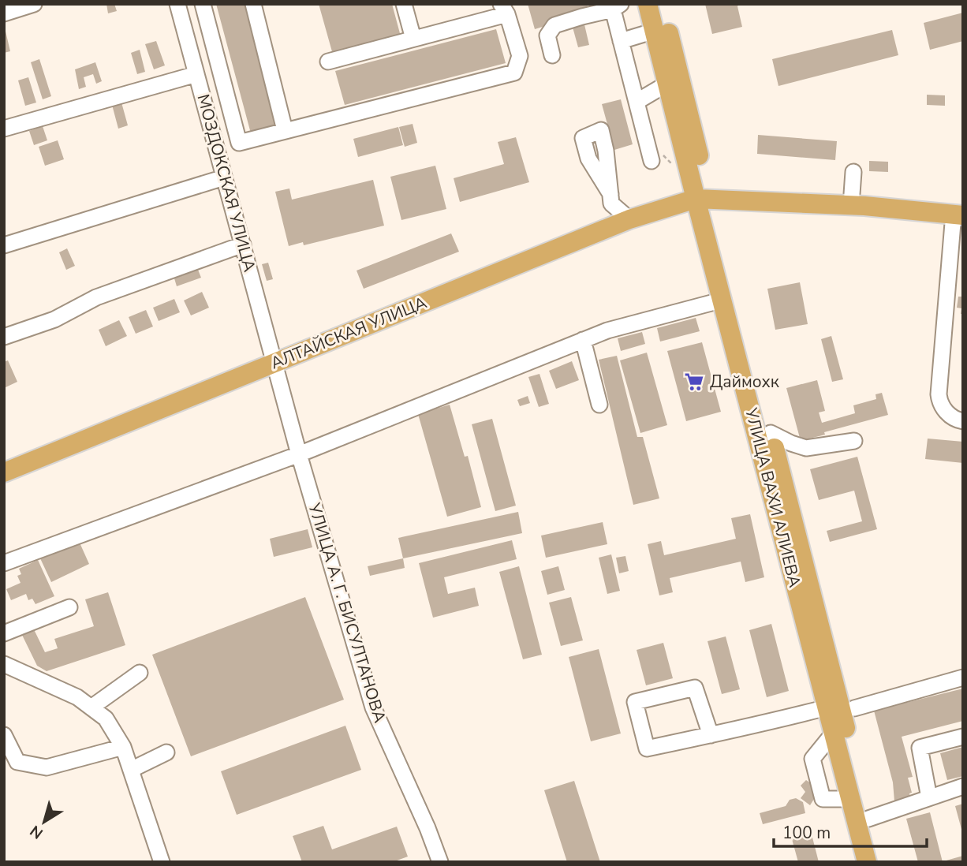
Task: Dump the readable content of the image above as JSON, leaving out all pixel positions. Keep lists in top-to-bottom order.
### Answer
{
  "streets": {
    "main road": ["АЛТАЙСКАЯ УЛИЦА", "УЛИЦА ВАХИ АЛИЕВА"],
    "street": ["МОЗДОКСКАЯ УЛИЦА", "УЛИЦА А. Г. БИСУЛТАНОВА"]
  },
  "crossings": [
    ["МОЗДОКСКАЯ УЛИЦА", "АЛТАЙСКАЯ УЛИЦА"],
    ["МОЗДОКСКАЯ УЛИЦА", "УЛИЦА А. Г. БИСУЛТАНОВА"],
    ["АЛТАЙСКАЯ УЛИЦА", "УЛИЦА ВАХИ АЛИЕВА"]
  ],
  "places": {
    "supermarket": ["Даймохк"]
  },
  "scale_bar": "100 m",
  "north": "bottom left"
}
